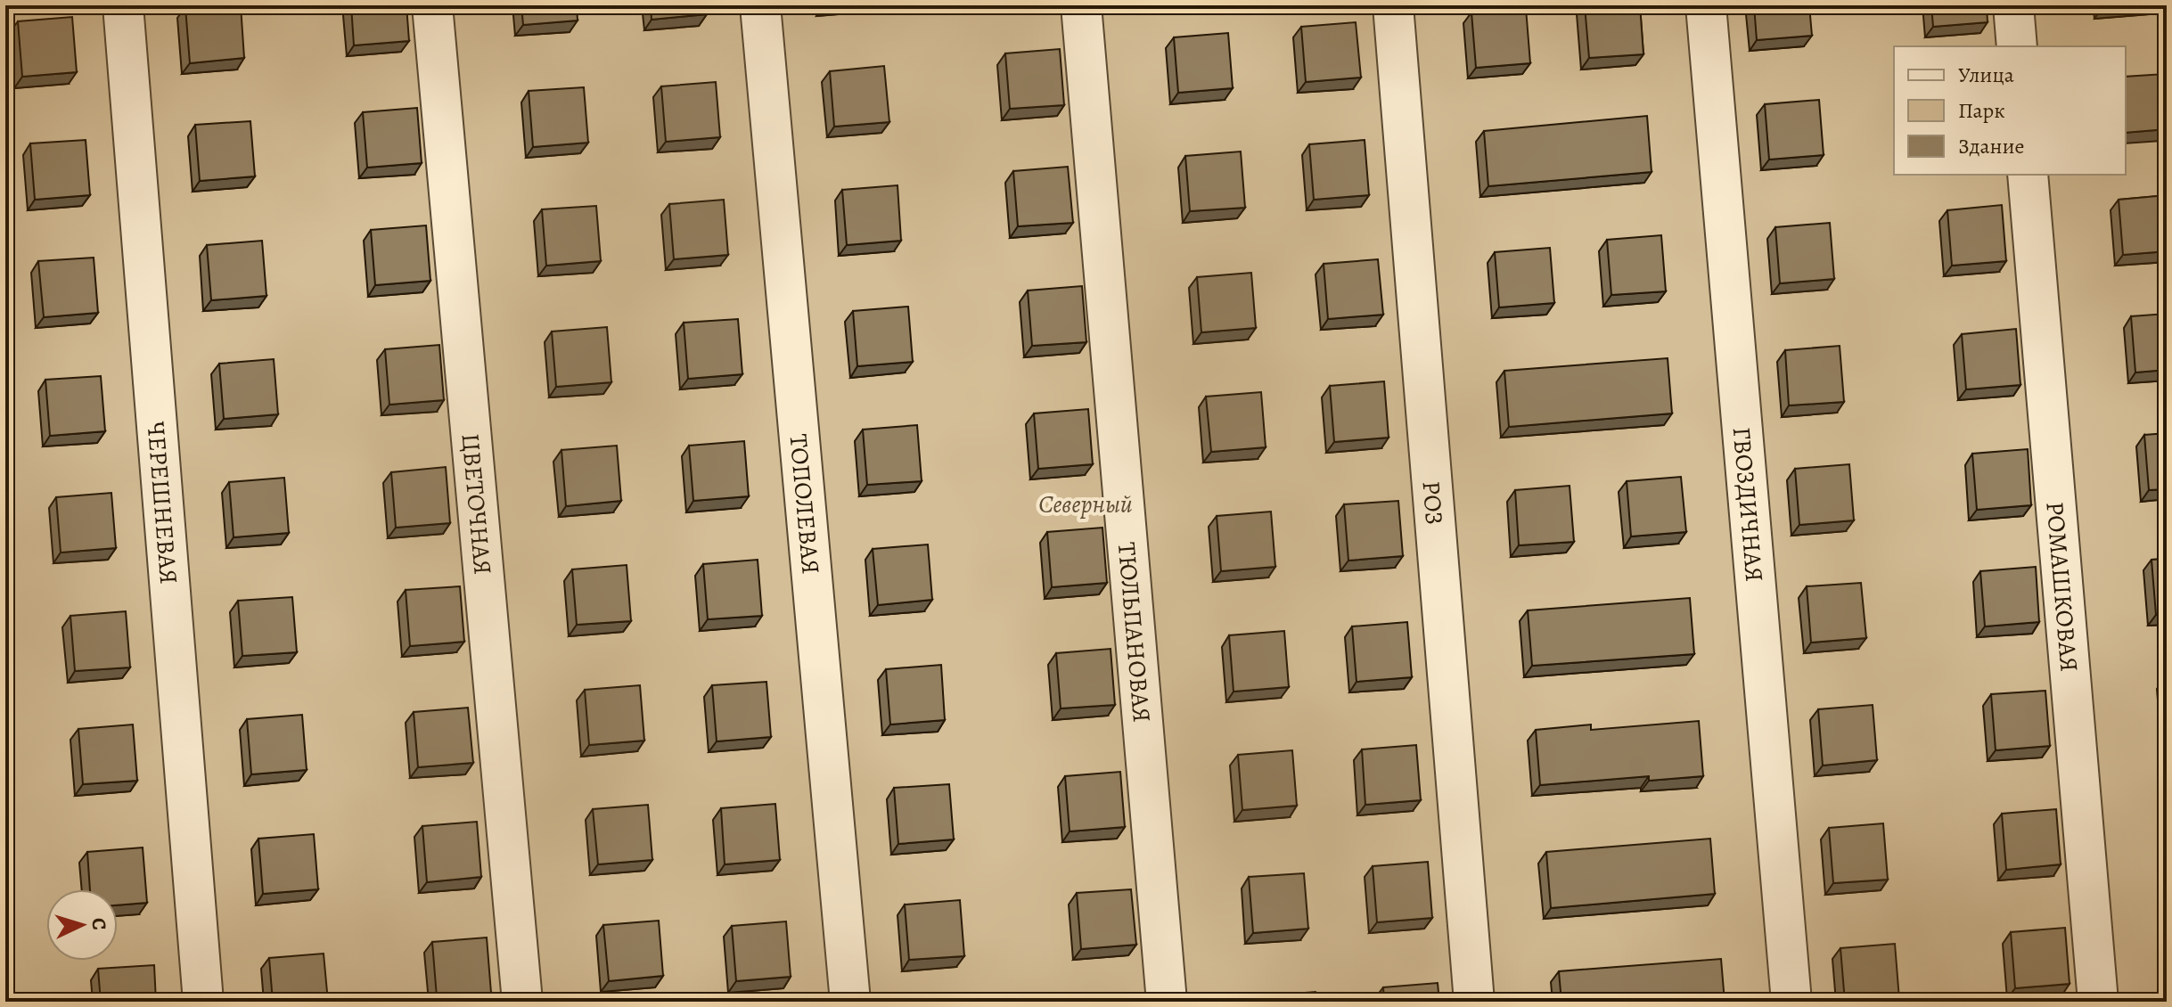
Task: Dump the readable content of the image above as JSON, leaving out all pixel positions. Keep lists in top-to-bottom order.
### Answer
{
  "streets": {
    "street": [
      "ЧЕРЕШНЕВАЯ",
      "ЦВЕТОЧНАЯ",
      "ТОПОЛЕВАЯ",
      "РОЗ",
      "ГВОЗДИЧНАЯ",
      "РОМАШКОВАЯ",
      "ТЮЛЬПАНОВАЯ"
    ]
  },
  "parks": ["Северный"],
  "legend": ["Улица", "Парк", "Здание"],
  "north": "right"
}
